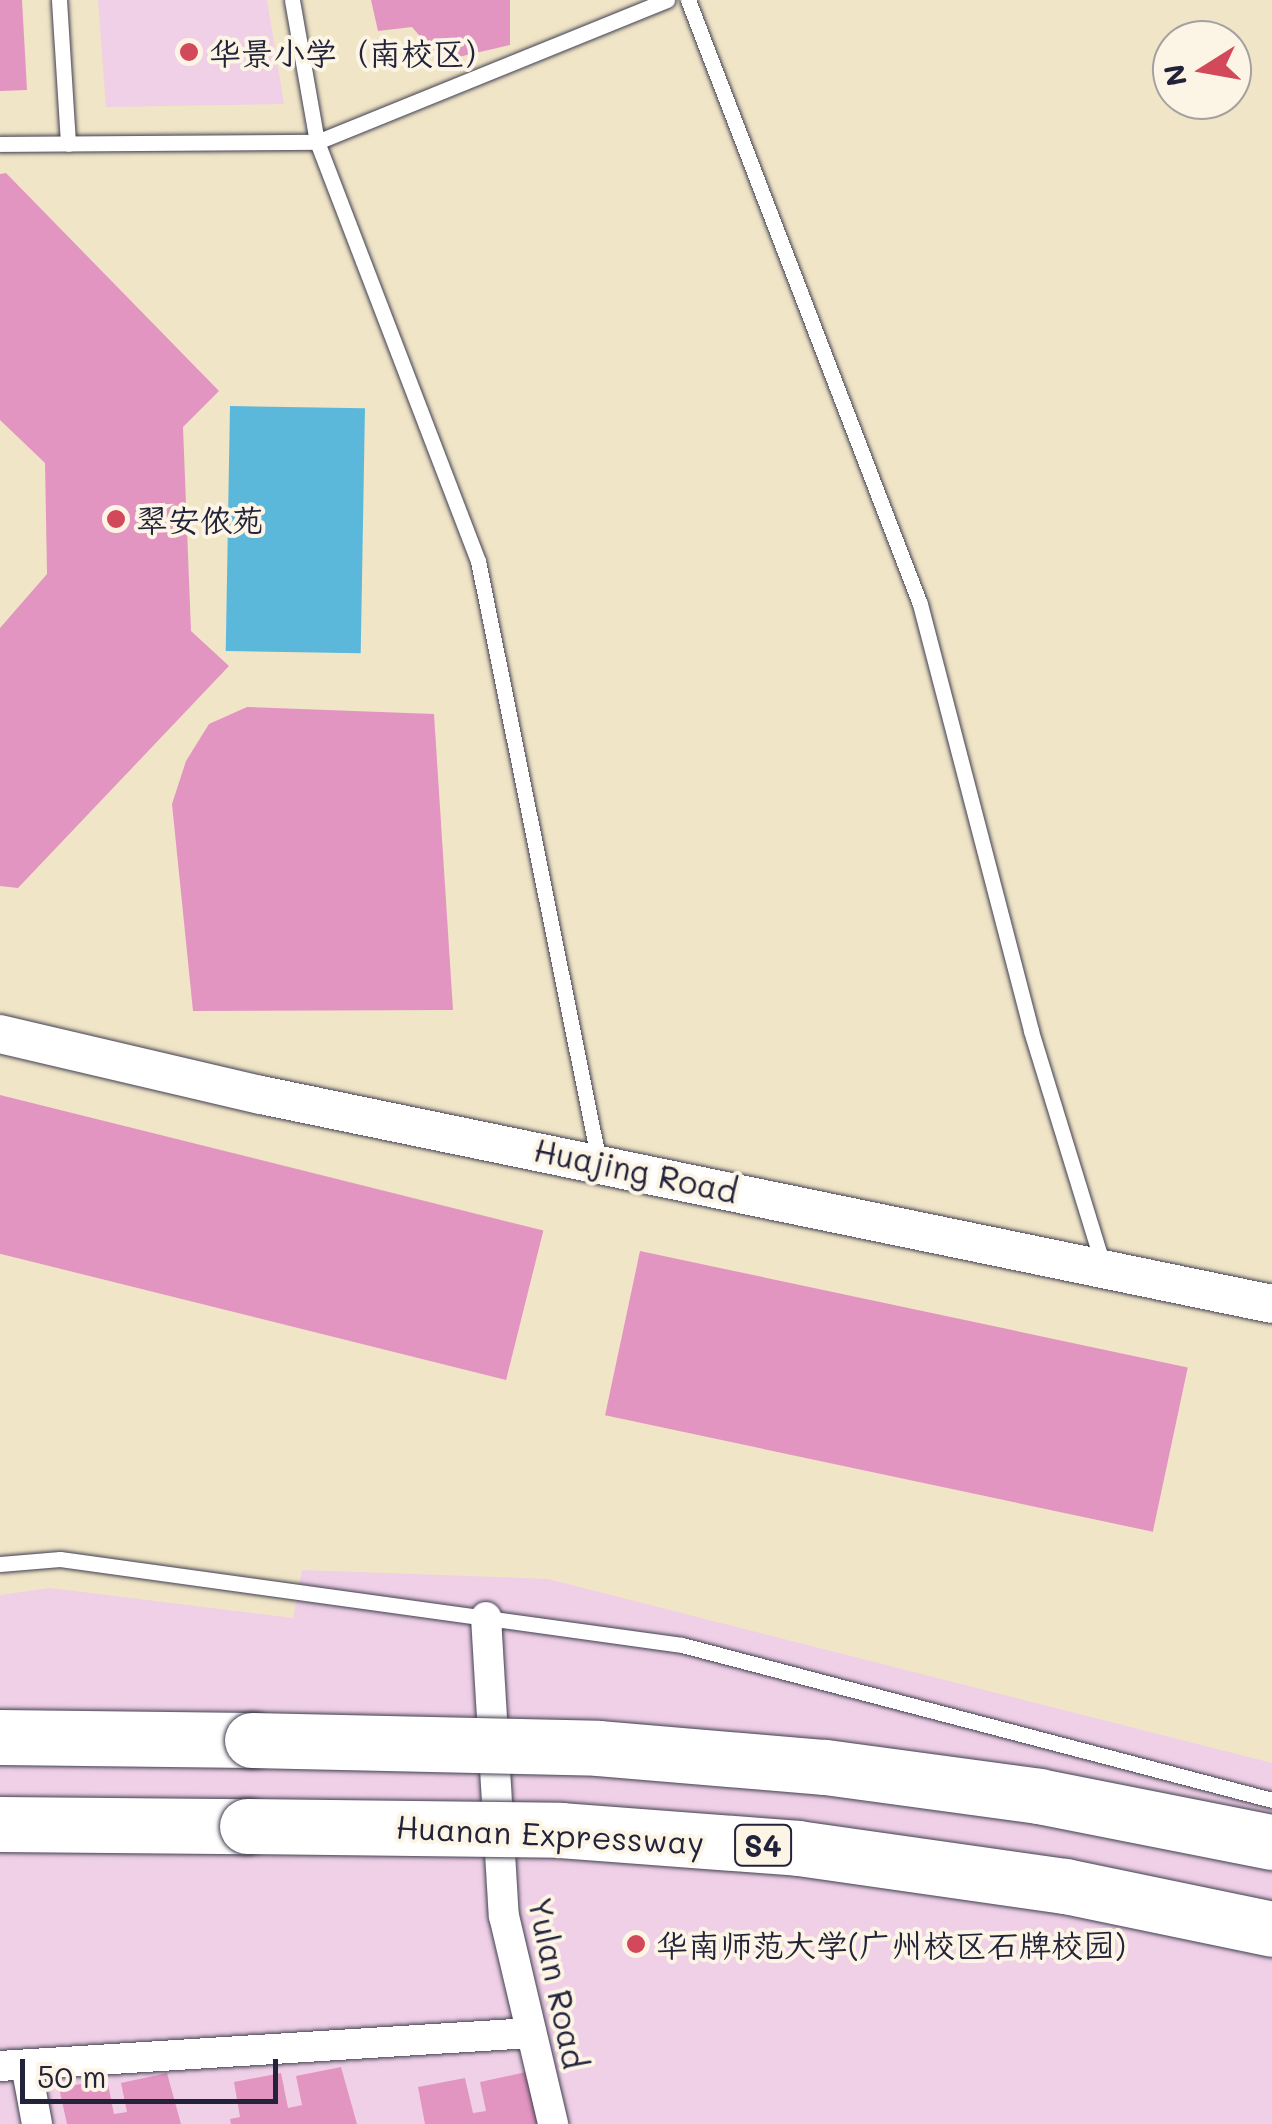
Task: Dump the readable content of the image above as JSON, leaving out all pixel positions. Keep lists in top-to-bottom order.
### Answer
{
  "streets": {
    "highway": ["Huanan Expressway", "S4"],
    "street": ["Huajing Road", "Yulan Road"]
  },
  "places": ["华景小学（南校区）", "翠安侬苑", "华南师范大学(广州校区石牌校园)"],
  "scale_bar": "50 m",
  "north": "left"
}
